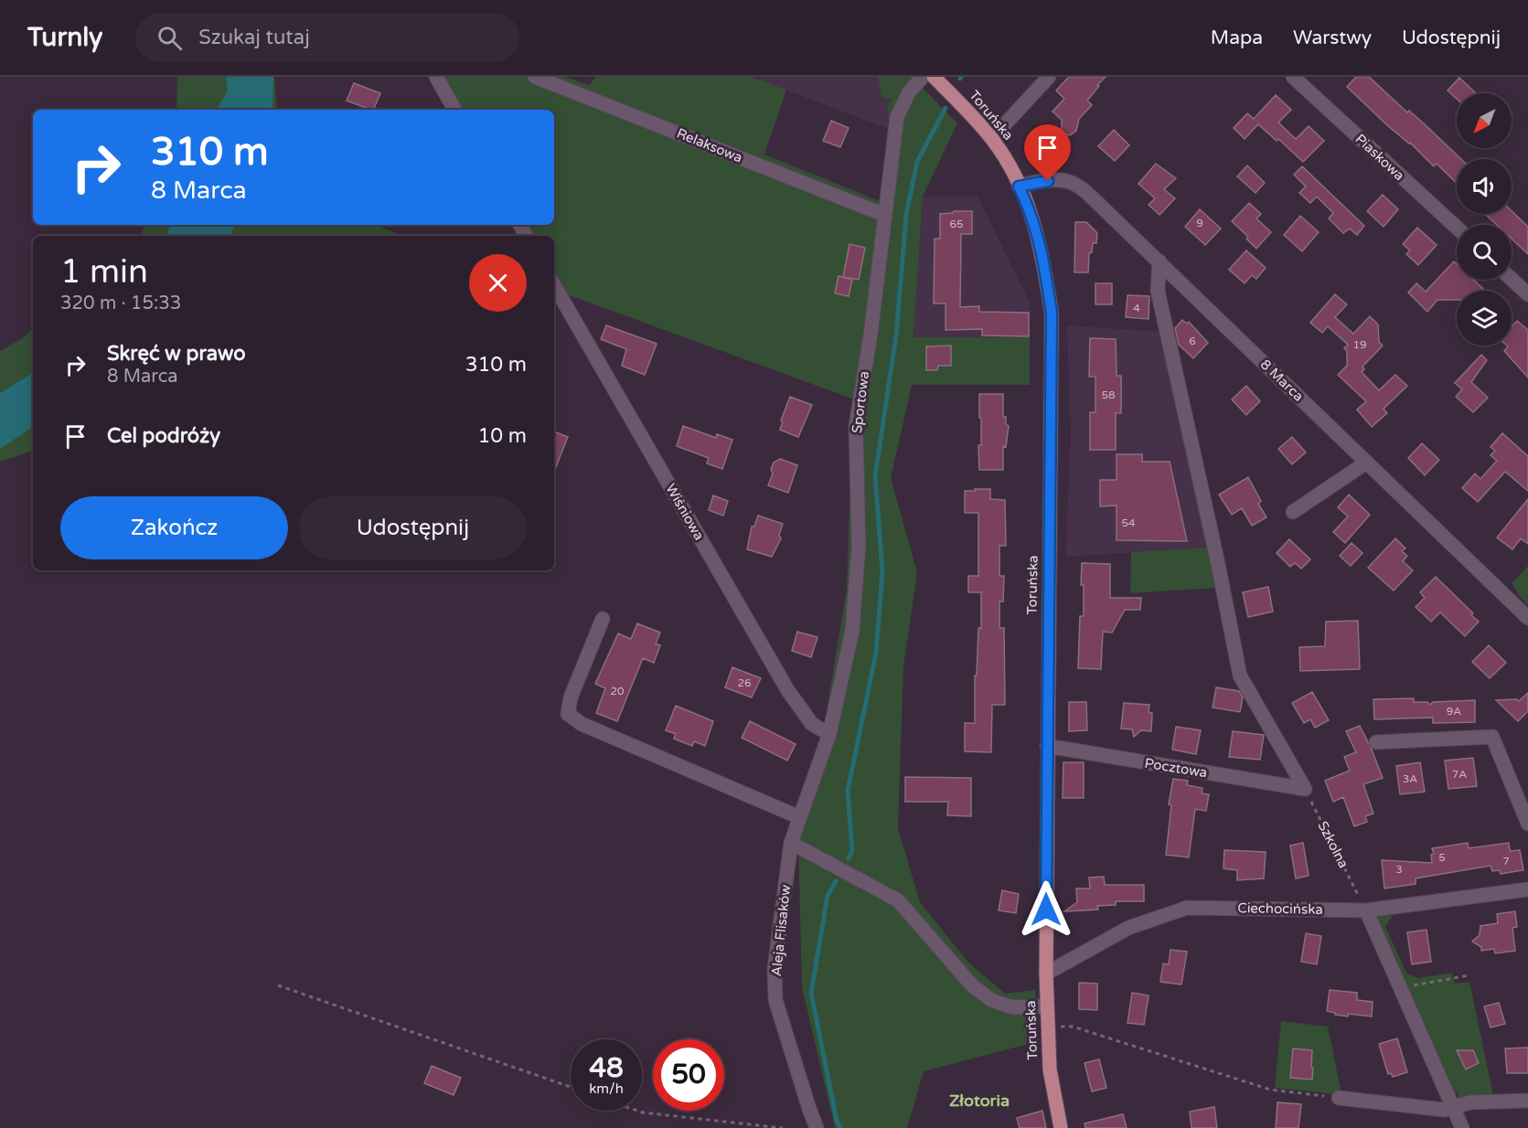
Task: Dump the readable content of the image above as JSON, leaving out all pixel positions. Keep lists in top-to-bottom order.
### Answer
{
  "streets": {
    "main road": ["Toruńska"],
    "street": [
      "Relaksowa",
      "Piaskowa",
      "8 Marca",
      "Sportowa",
      "Wiśniowa",
      "Pocztowa",
      "Ciechocińska",
      "Aleja Flisaków"
    ],
    "path": ["Szkolna"]
  },
  "crossings": [
    ["Toruńska", "8 Marca"],
    ["Toruńska", "Pocztowa"],
    ["Toruńska", "Ciechocińska"],
    ["Relaksowa", "Sportowa"],
    ["Sportowa", "Wiśniowa"],
    ["Sportowa", "Aleja Flisaków"],
    ["Wiśniowa", "Aleja Flisaków"],
    ["Pocztowa", "Szkolna"],
    ["Szkolna", "Ciechocińska"]
  ],
  "districts": ["Złotoria"],
  "house_numbers": [
    "9",
    "65",
    "4",
    "6",
    "19",
    "58",
    "54",
    "26",
    "20",
    "9A",
    "7A",
    "3A",
    "5",
    "7",
    "3"
  ],
  "north": "bottom left",
  "page": {
    "header": "Turnly",
    "search": "Szukaj tutaj",
    "nav": ["Mapa", "Warstwy", "Udostępnij"],
    "turn": ["310 m", "8 Marca"],
    "heading": ["1 min", "320 m · 15:33"],
    "list": [
      {
        "name": "Skręć w prawo",
        "note": "8 Marca",
        "value": "310 m"
      },
      {
        "name": "Cel podróży",
        "value": "10 m"
      }
    ],
    "buttons": ["Zakończ", "Udostępnij"],
    "speed": "48 km/h",
    "limit": "50"
  }
}
